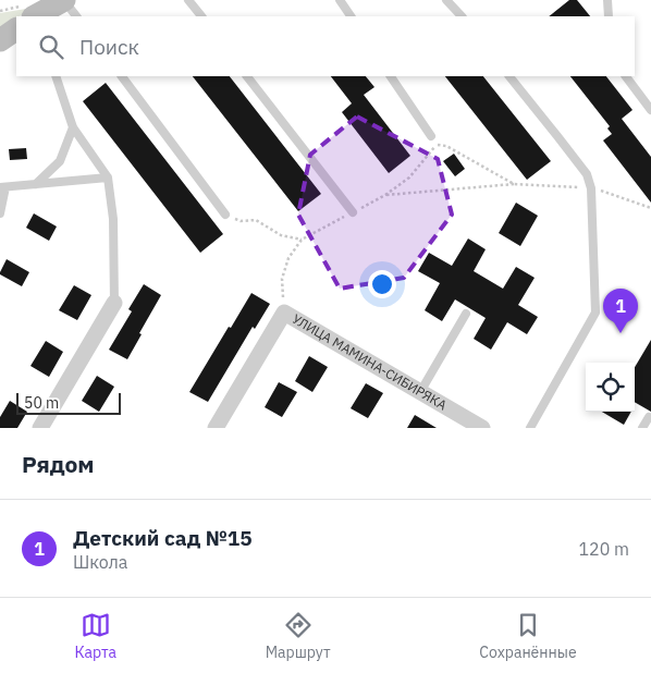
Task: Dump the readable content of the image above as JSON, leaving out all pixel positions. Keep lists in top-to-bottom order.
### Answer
{
  "streets": {
    "street": ["УЛИЦА МАМИНА-СИБИРЯКА"]
  },
  "scale_bar": "50 m",
  "page": {
    "search": "Поиск",
    "pins": "1",
    "scale": "50 m",
    "heading": "Рядом",
    "list": [
      {
        "mark": "1",
        "name": "Детский сад №15",
        "note": "Школа",
        "value": "120 m"
      }
    ],
    "nav": ["Карта", "Маршрут", "Сохранённые"]
  }
}
